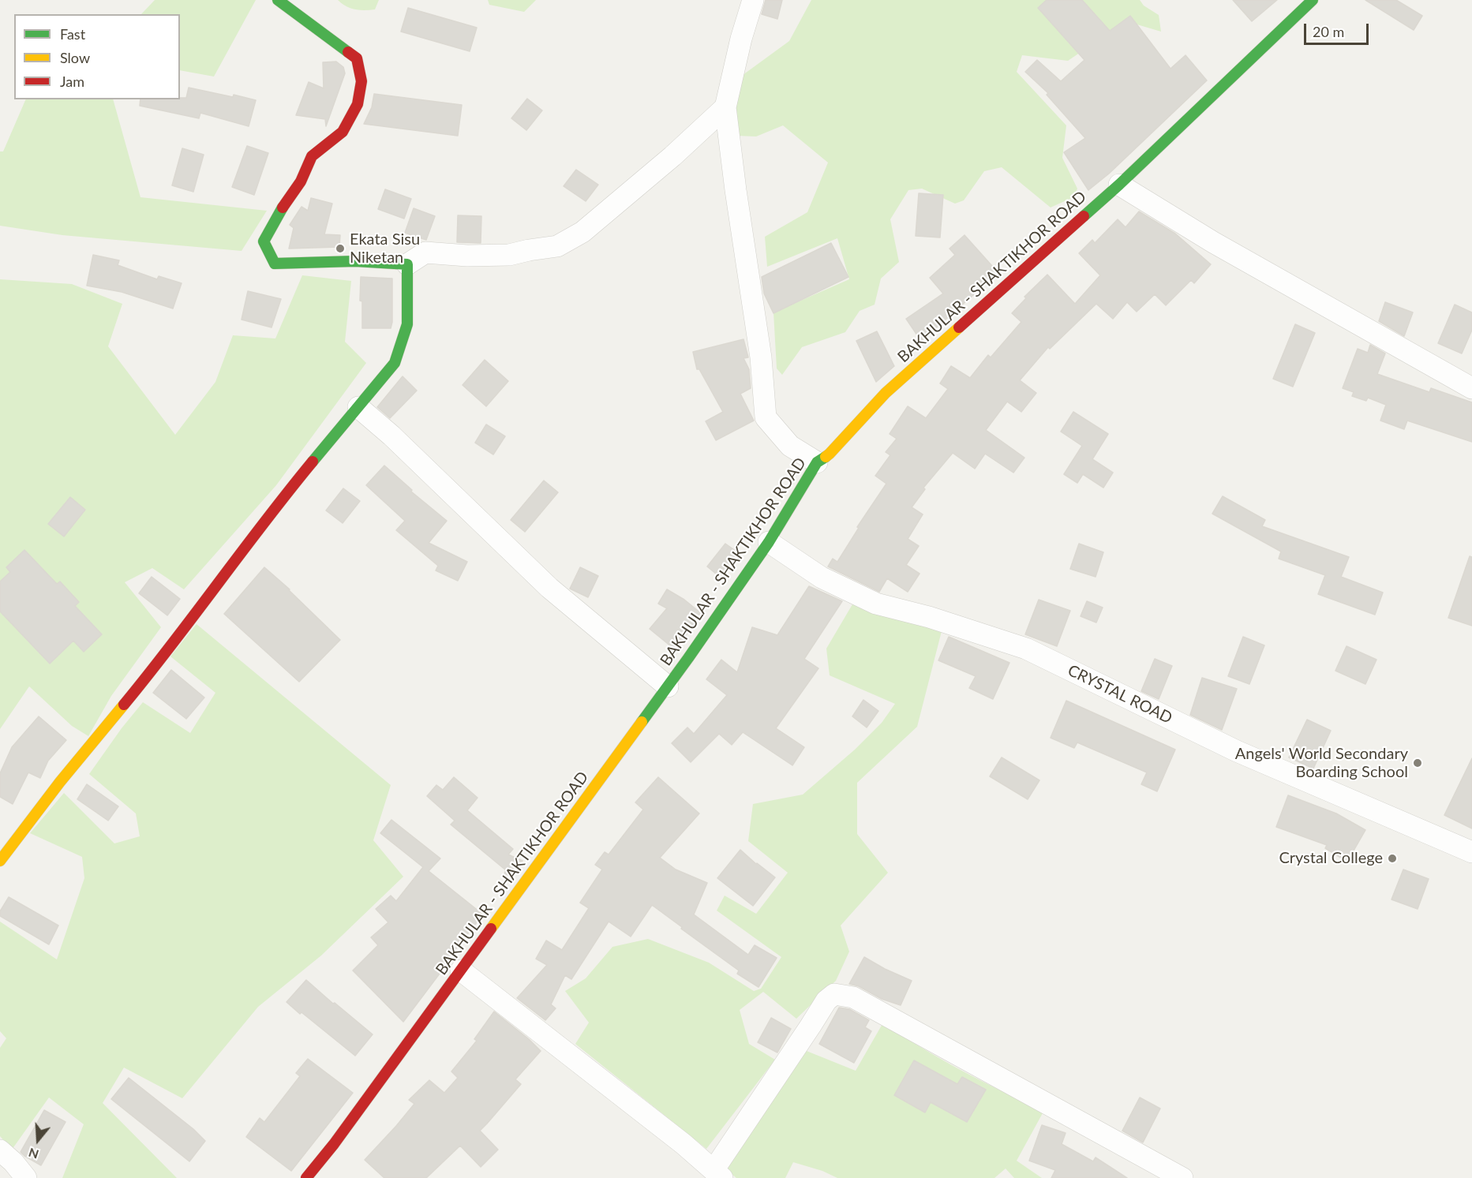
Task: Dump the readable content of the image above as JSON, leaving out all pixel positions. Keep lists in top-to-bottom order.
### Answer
{
  "streets": {
    "street": ["BAKHULAR - SHAKTIKHOR ROAD", "CRYSTAL ROAD"]
  },
  "crossings": [
    ["BAKHULAR - SHAKTIKHOR ROAD", "CRYSTAL ROAD"]
  ],
  "places": ["Ekata Sisu Niketan", "Angels' World Secondary Boarding School", "Crystal College"],
  "legend": ["Fast", "Slow", "Jam"],
  "scale_bar": "20 m",
  "north": "bottom"
}
